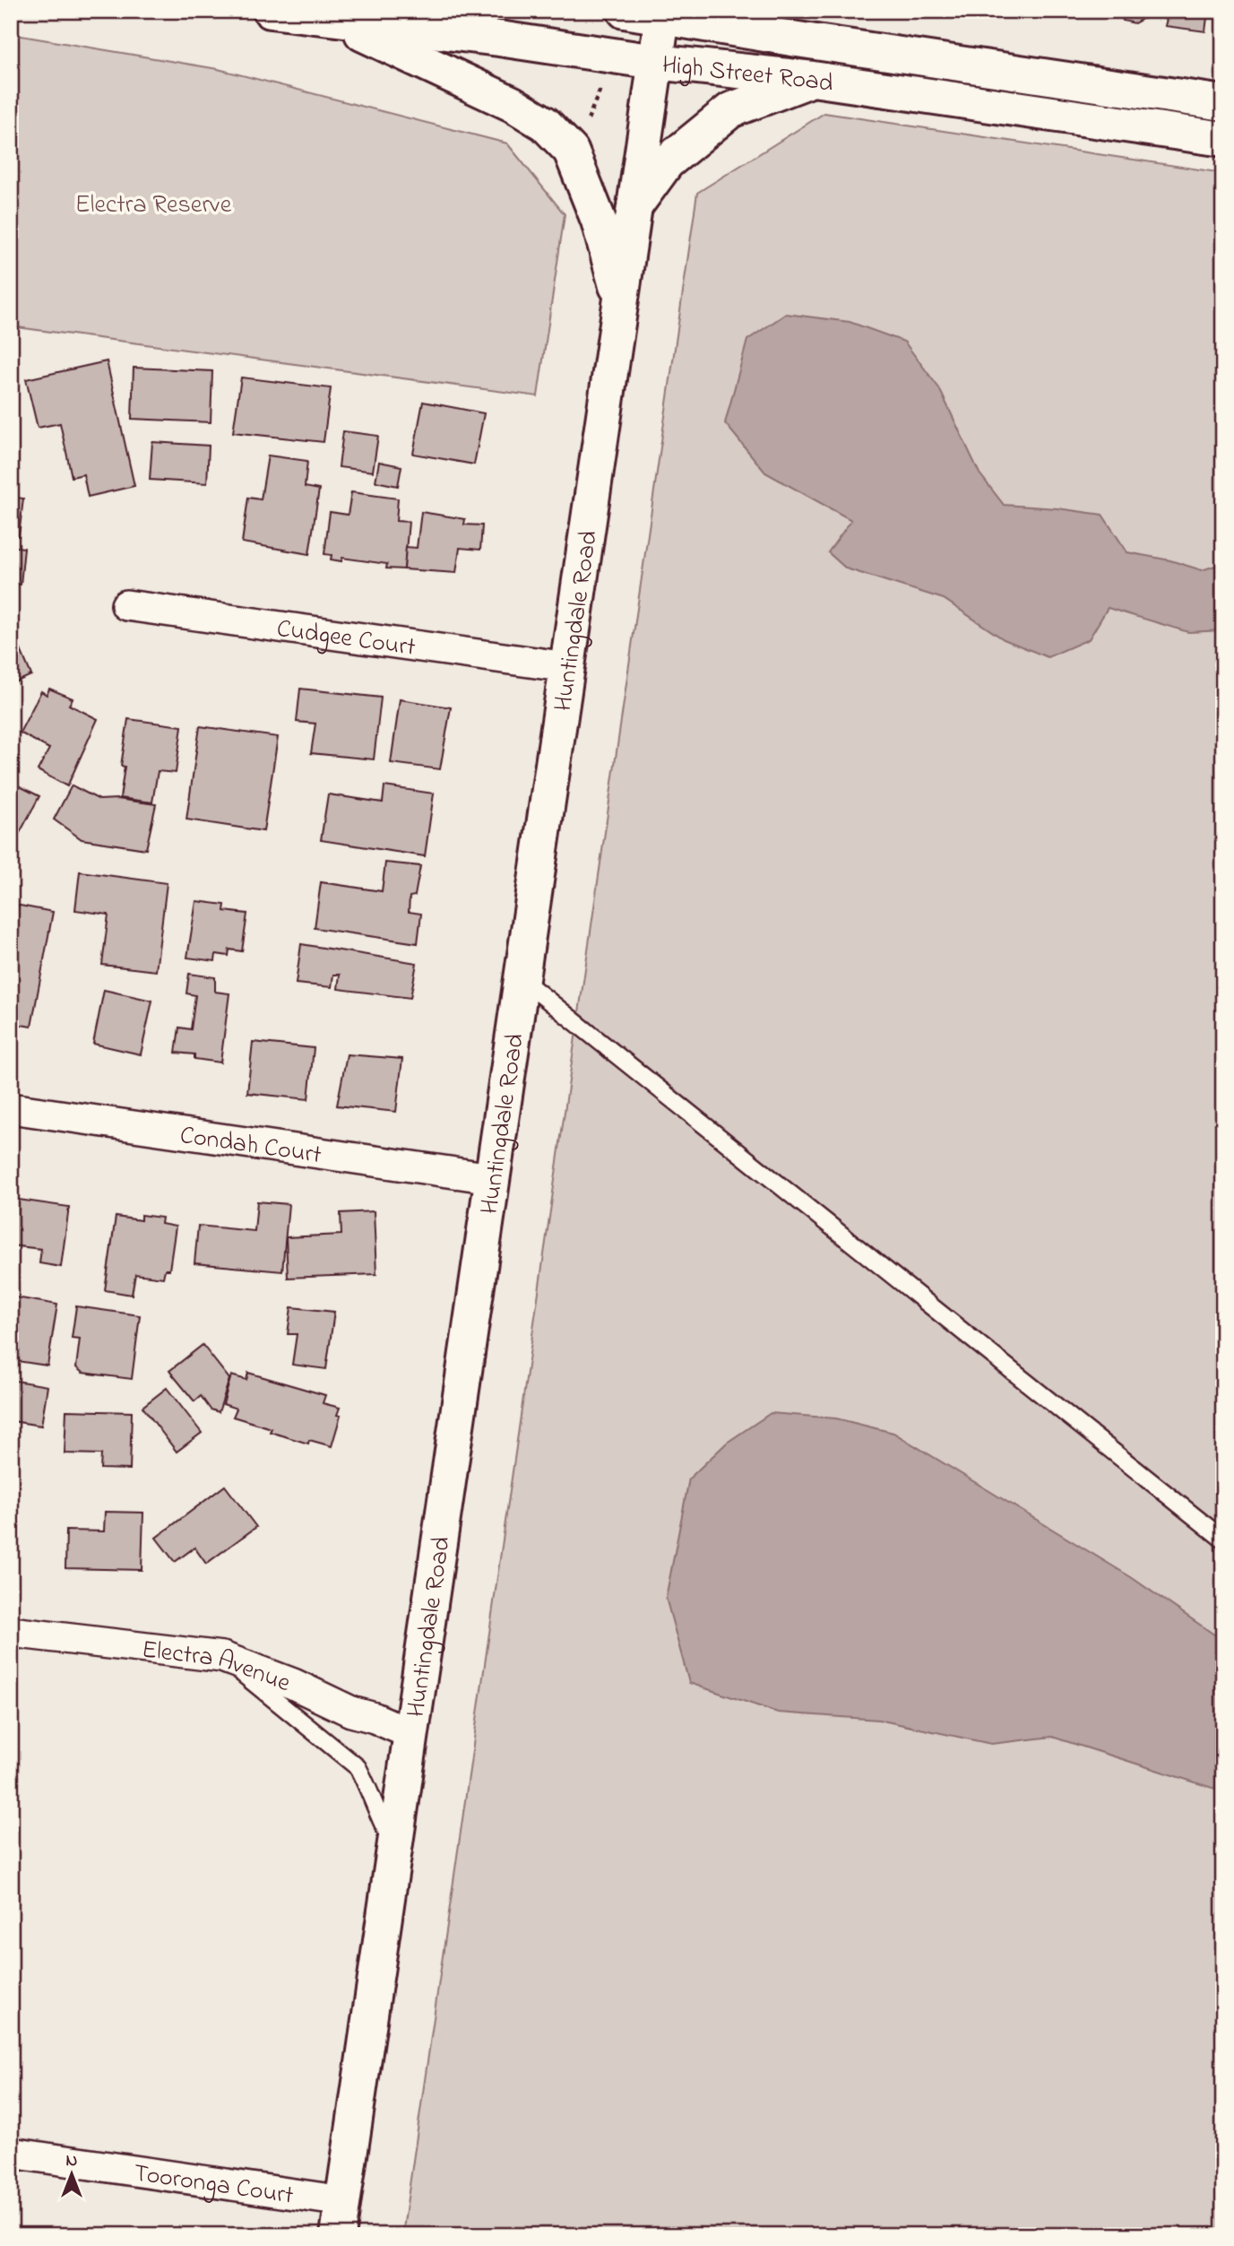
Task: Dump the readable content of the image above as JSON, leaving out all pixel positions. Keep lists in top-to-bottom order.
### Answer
{
  "streets": {
    "main road": ["High Street Road", "Huntingdale Road"],
    "street": [
      "Cudgee Court",
      "Condah Court",
      "Electra Avenue",
      "Tooronga Court"
    ]
  },
  "crossings": [
    ["High Street Road", "Huntingdale Road"],
    ["Huntingdale Road", "Cudgee Court"],
    ["Huntingdale Road", "Condah Court"],
    ["Huntingdale Road", "Electra Avenue"],
    ["Huntingdale Road", "Tooronga Court"]
  ],
  "parks": ["Electra Reserve"],
  "north": "top"
}
